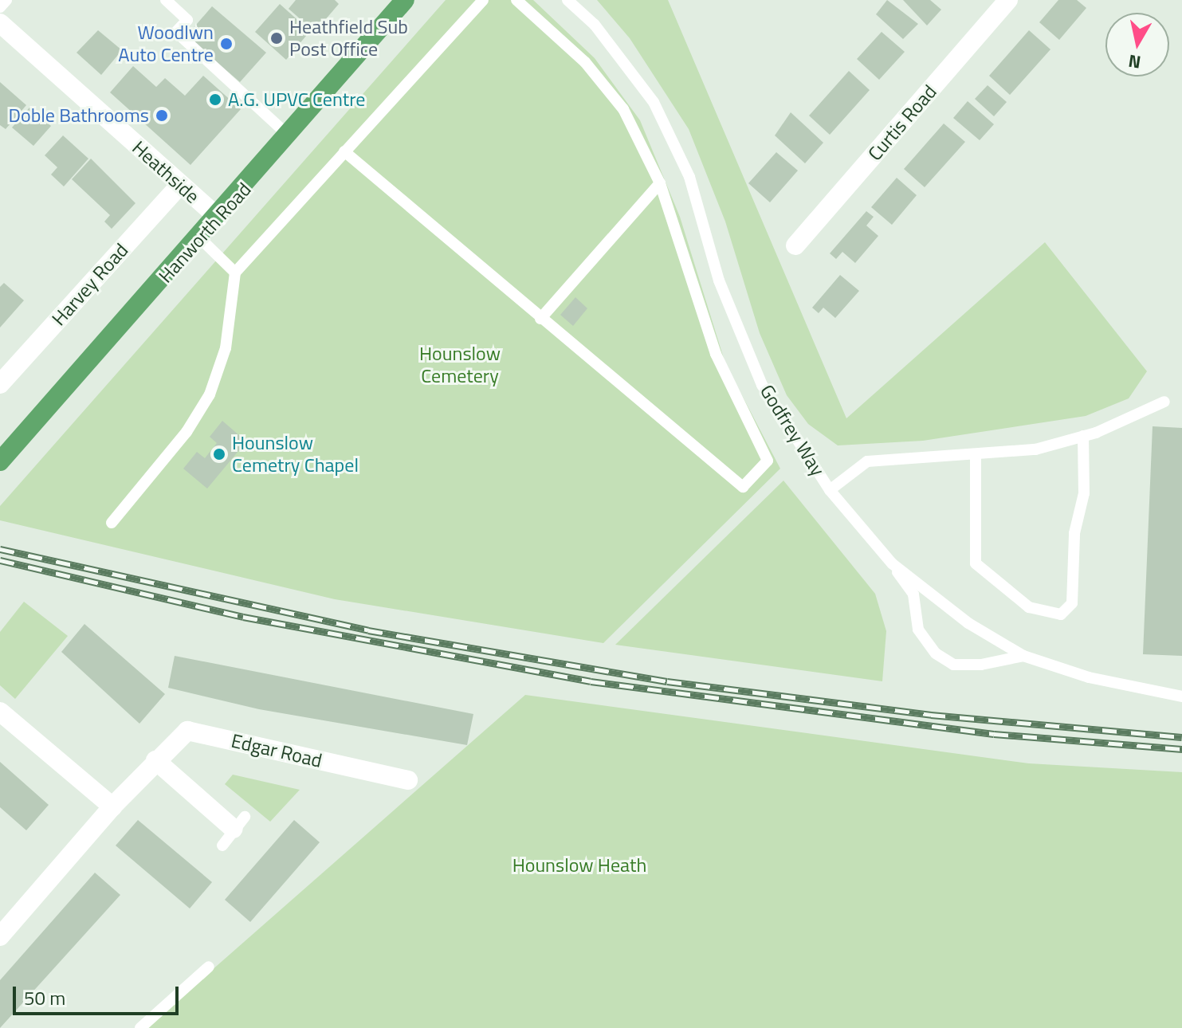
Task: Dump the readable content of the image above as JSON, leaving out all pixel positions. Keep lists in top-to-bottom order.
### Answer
{
  "streets": {
    "main road": ["Hanworth Road"],
    "street": [
      "Curtis Road",
      "Heathside",
      "Harvey Road",
      "Edgar Road"
    ],
    "lane": ["Godfrey Way"]
  },
  "crossings": [
    ["Heathside", "Hanworth Road"],
    ["Heathside", "Harvey Road"]
  ],
  "parks": ["Hounslow Cemetery", "Hounslow Heath"],
  "places": [
    "Heathfield Sub Post Office",
    "Woodlwn Auto Centre",
    "A.G. UPVC Centre",
    "Doble Bathrooms",
    "Hounslow Cemetry Chapel"
  ],
  "scale_bar": "50 m",
  "north": "bottom"
}
